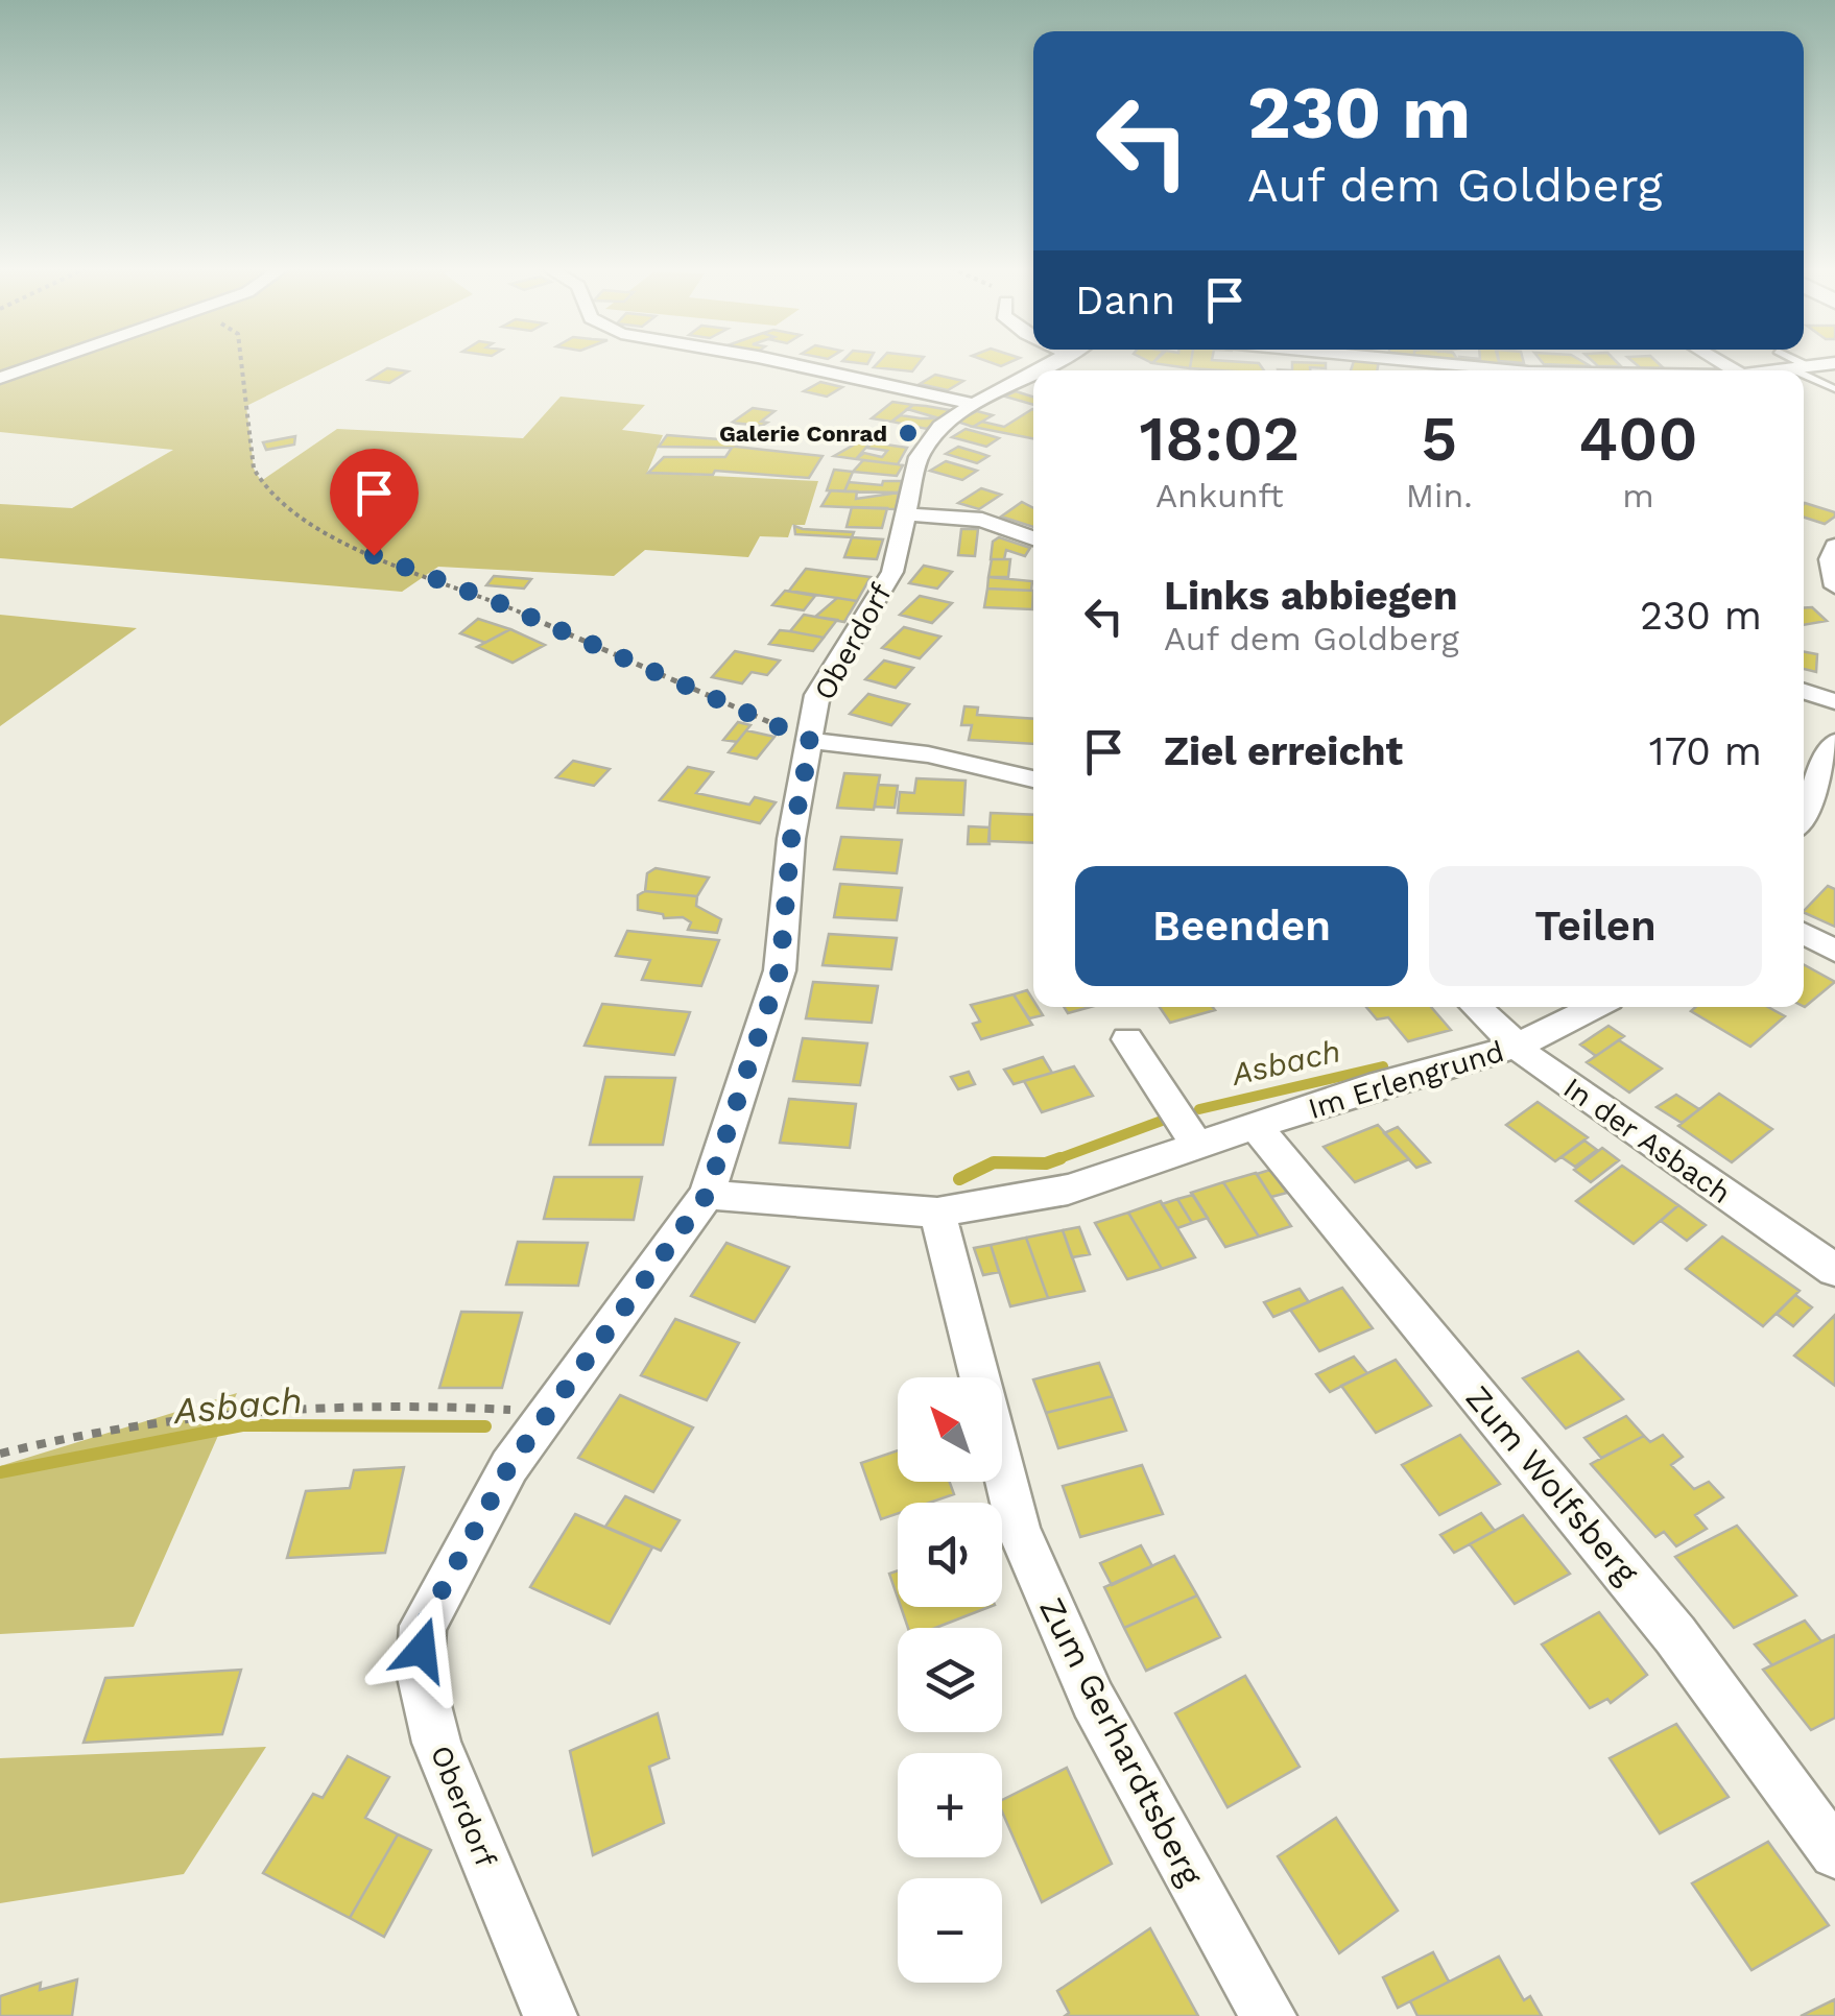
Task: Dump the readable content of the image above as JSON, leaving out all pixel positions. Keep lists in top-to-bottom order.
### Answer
{
  "streets": {
    "street": [
      "Oberdorf",
      "Im Erlengrund",
      "In der Asbach",
      "Zum Wolfsberg",
      "Zum Gerhardtsberg"
    ]
  },
  "crossings": [
    ["Oberdorf", "Im Erlengrund"],
    ["Im Erlengrund", "In der Asbach"],
    ["Im Erlengrund", "Zum Wolfsberg"],
    ["Im Erlengrund", "Zum Gerhardtsberg"]
  ],
  "water": ["Asbach"],
  "places": ["Galerie Conrad"],
  "north": "top left",
  "page": {
    "turn": ["230 m", "Auf dem Goldberg"],
    "then": "Dann",
    "eta": [
      "18:02",
      "Ankunft",
      "5",
      "Min.",
      "400",
      "m"
    ],
    "list": [
      {
        "name": "Links abbiegen",
        "note": "Auf dem Goldberg",
        "value": "230 m"
      },
      {
        "name": "Ziel erreicht",
        "value": "170 m"
      }
    ],
    "buttons": ["Beenden", "Teilen"],
    "map_buttons": ["+", "−"]
  }
}
